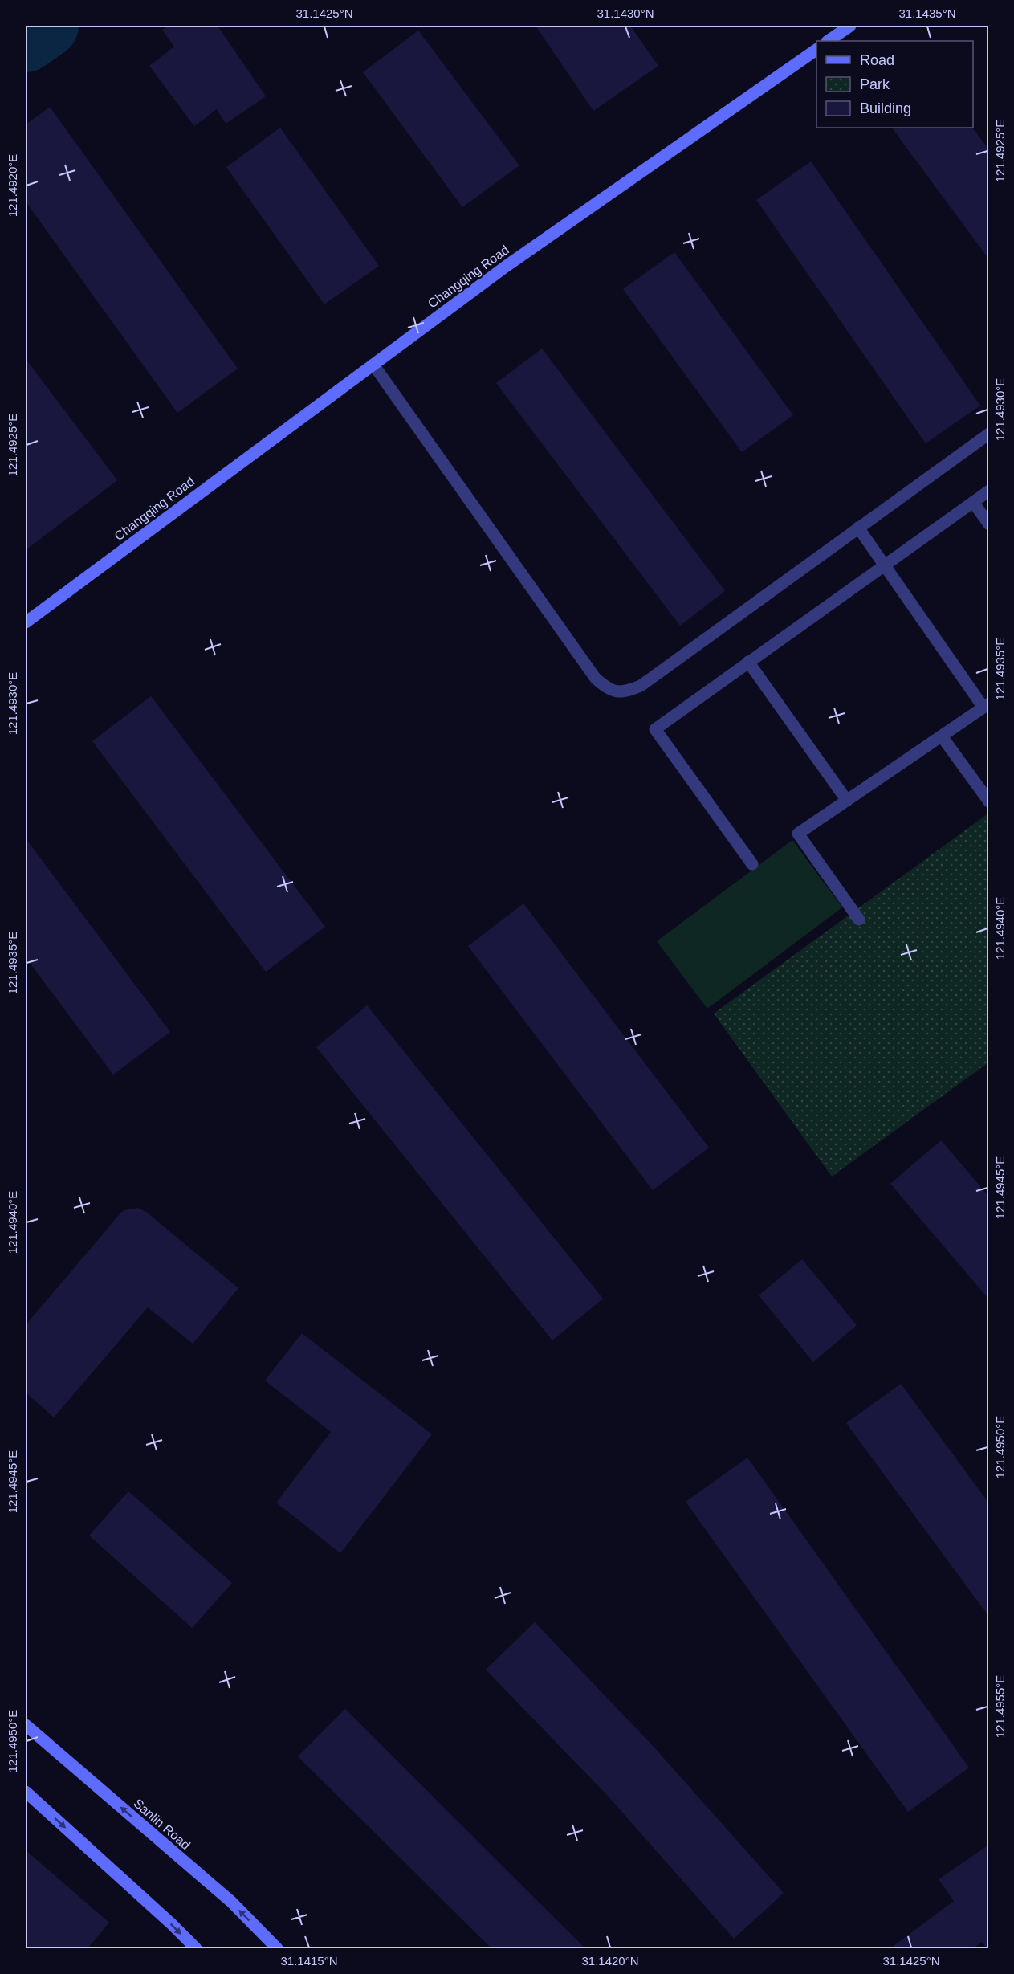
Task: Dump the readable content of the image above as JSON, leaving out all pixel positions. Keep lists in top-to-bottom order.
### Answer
{
  "streets": {
    "main road": ["Changqing Road", "Sanlin Road"]
  },
  "legend": ["Road", "Park", "Building"],
  "coordinates": [
    "31.1425°N",
    "31.1430°N",
    "31.1435°N",
    "121.4925°E",
    "121.4920°E",
    "121.4930°E",
    "121.4935°E",
    "121.4940°E",
    "121.4945°E",
    "121.4950°E",
    "121.4955°E",
    "31.1415°N",
    "31.1420°N"
  ]
}
